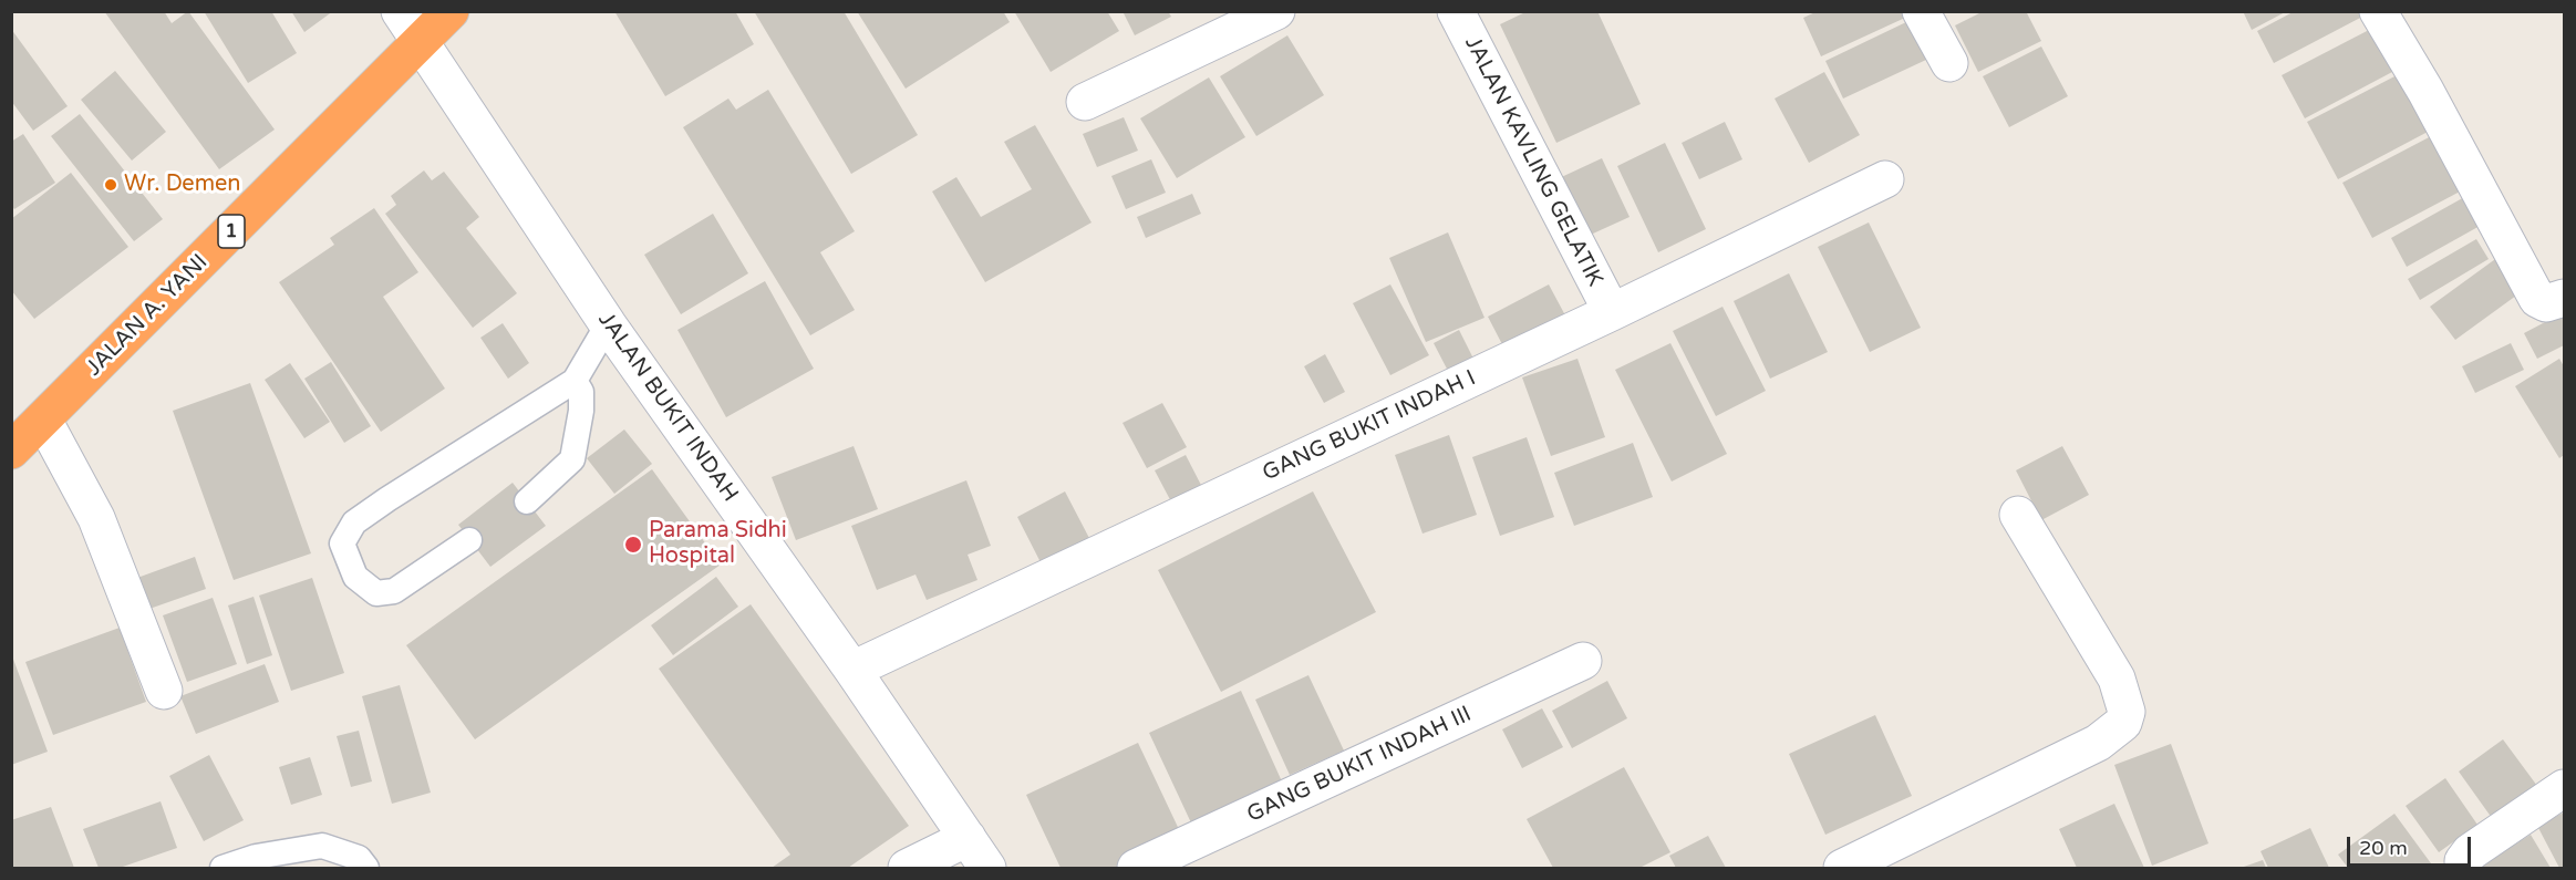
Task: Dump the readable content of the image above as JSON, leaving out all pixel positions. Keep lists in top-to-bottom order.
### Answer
{
  "streets": {
    "highway": ["1", "JALAN A. YANI"],
    "street": [
      "JALAN KAVLING GELATIK",
      "JALAN BUKIT INDAH",
      "GANG BUKIT INDAH I",
      "GANG BUKIT INDAH III"
    ]
  },
  "crossings": [
    ["JALAN KAVLING GELATIK", "GANG BUKIT INDAH I"],
    ["JALAN A. YANI", "JALAN BUKIT INDAH"],
    ["JALAN BUKIT INDAH", "GANG BUKIT INDAH I"]
  ],
  "places": ["Wr. Demen", "Parama Sidhi Hospital"],
  "scale_bar": "20 m"
}
